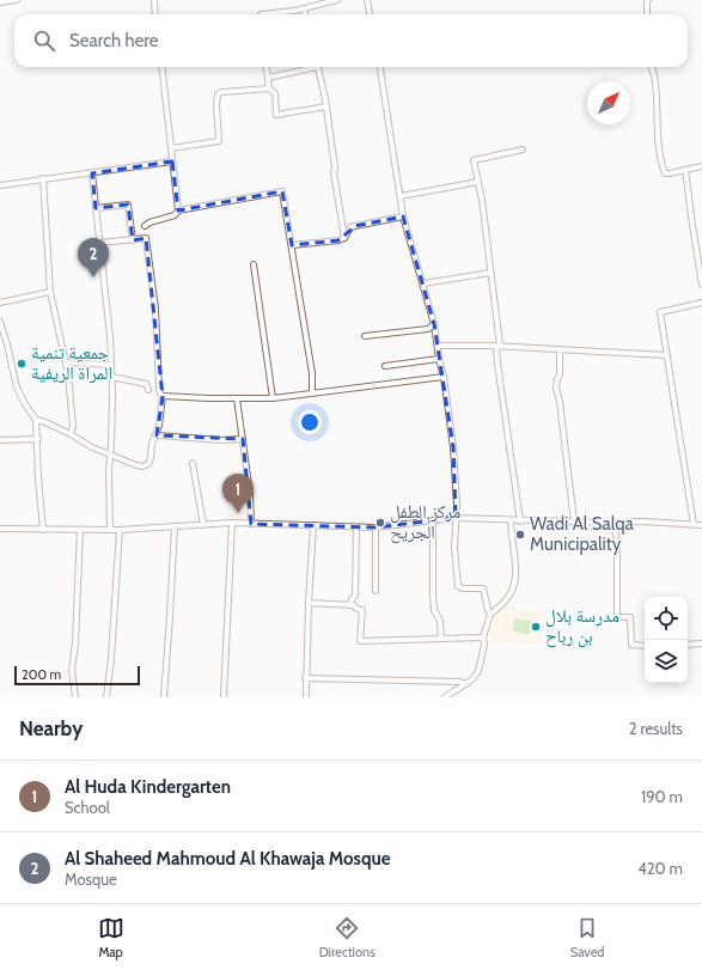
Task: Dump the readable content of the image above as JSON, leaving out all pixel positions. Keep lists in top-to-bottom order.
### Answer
{
  "places": [
    "جمعية تنمية المراة الريفية",
    "مركز الطفل الجريح",
    "Wadi Al Salqa Municipality",
    "مدرسة بلال بن رباح"
  ],
  "scale_bar": "200 m",
  "north": "top right",
  "page": {
    "search": "Search here",
    "pins": ["2", "1"],
    "scale": "200 m",
    "heading": ["Nearby", "2 results"],
    "list": [
      {
        "mark": "1",
        "name": "Al Huda Kindergarten",
        "note": "School",
        "value": "190 m"
      },
      {
        "mark": "2",
        "name": "Al Shaheed Mahmoud Al Khawaja Mosque",
        "note": "Mosque",
        "value": "420 m"
      }
    ],
    "nav": ["Map", "Directions", "Saved"]
  }
}
